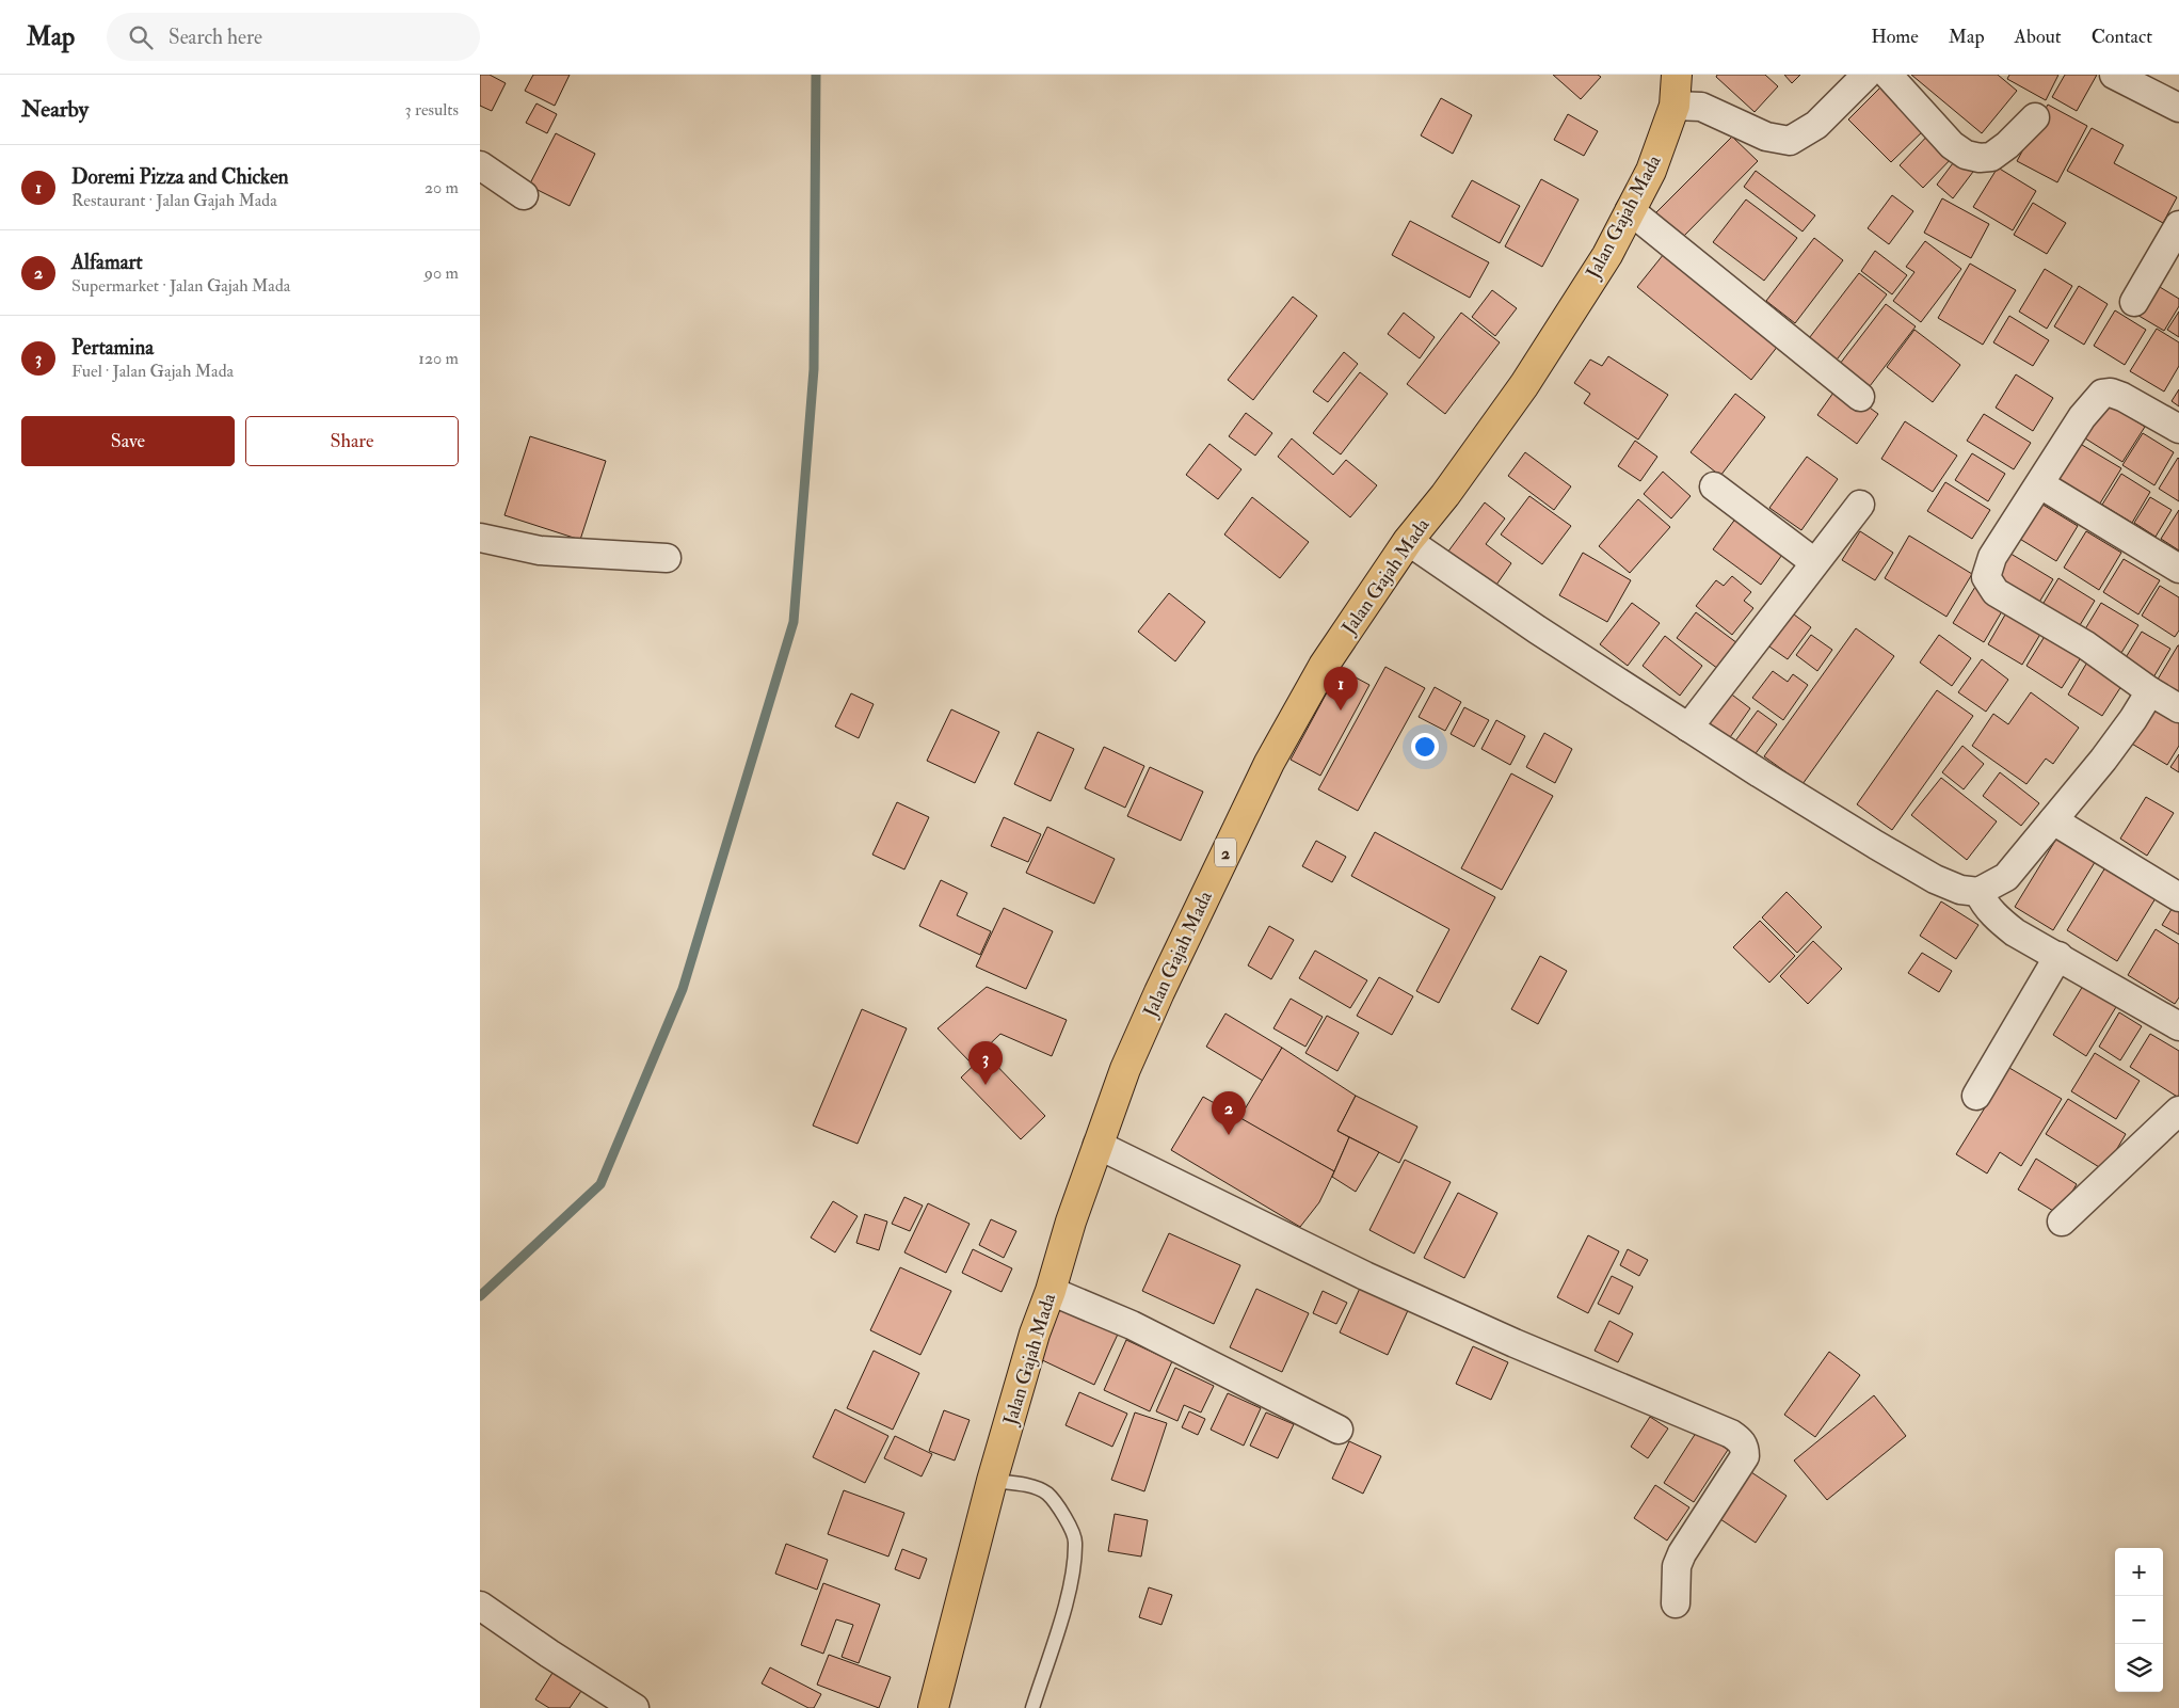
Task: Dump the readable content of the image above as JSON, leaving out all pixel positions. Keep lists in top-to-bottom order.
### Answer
{
  "streets": {
    "highway": ["Jalan Gajah Mada", "2"]
  },
  "page": {
    "header": "Map",
    "search": "Search here",
    "nav": [
      "Home",
      "Map",
      "About",
      "Contact"
    ],
    "heading": ["Nearby", "3 results"],
    "list": [
      {
        "mark": "1",
        "name": "Doremi Pizza and Chicken",
        "note": "Restaurant · Jalan Gajah Mada",
        "value": "20 m"
      },
      {
        "mark": "2",
        "name": "Alfamart",
        "note": "Supermarket · Jalan Gajah Mada",
        "value": "90 m"
      },
      {
        "mark": "3",
        "name": "Pertamina",
        "note": "Fuel · Jalan Gajah Mada",
        "value": "120 m"
      }
    ],
    "buttons": ["Save", "Share"],
    "pins": ["1", "3", "2"],
    "map_buttons": ["+", "−"]
  }
}
